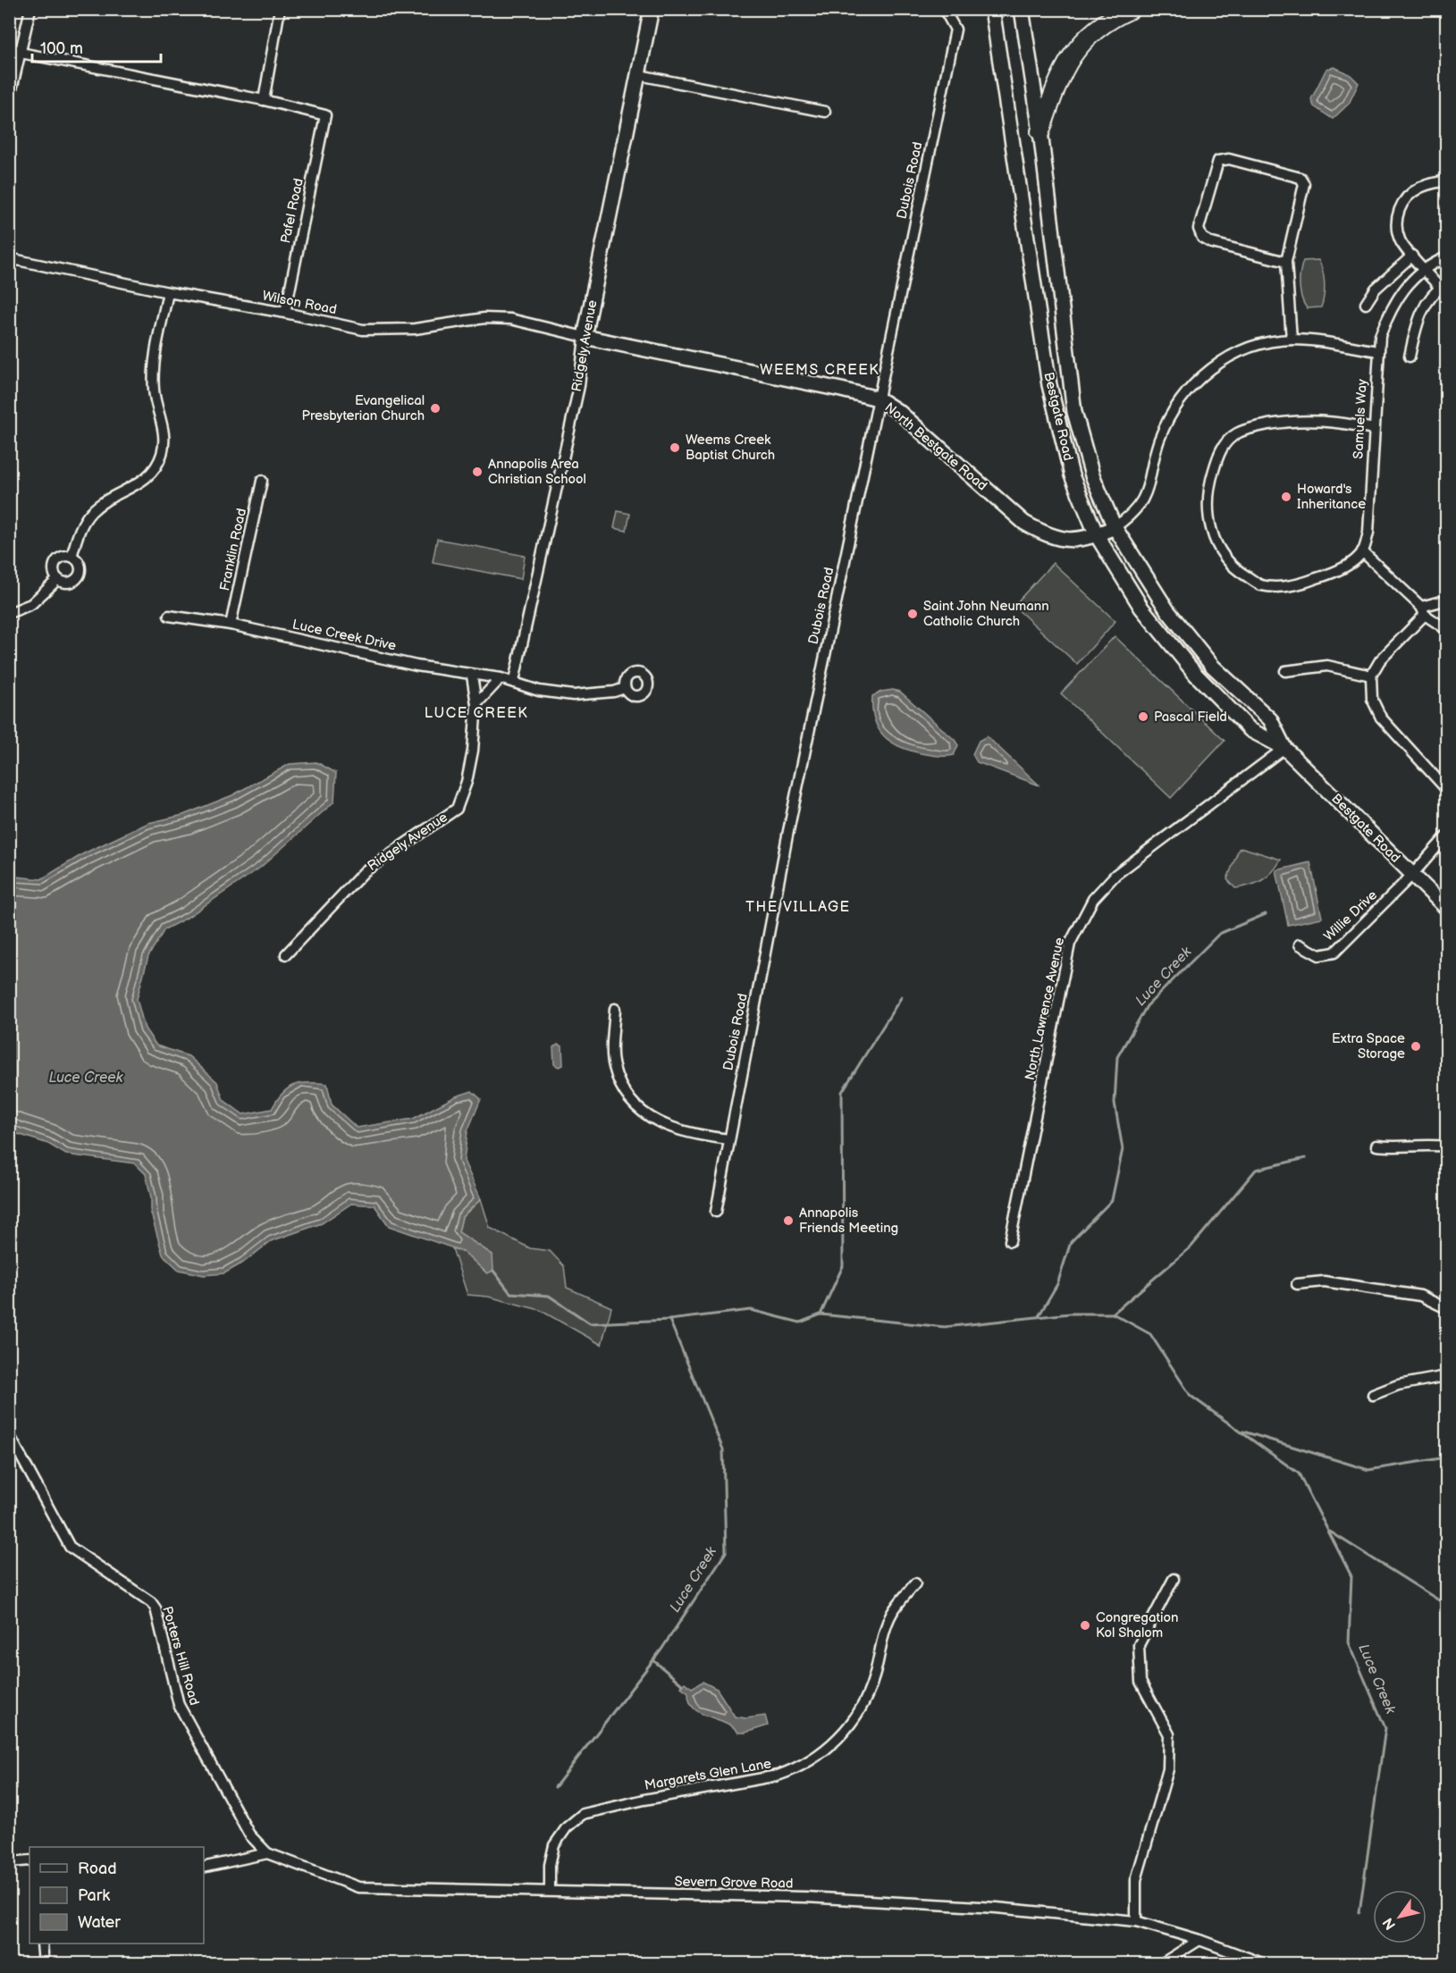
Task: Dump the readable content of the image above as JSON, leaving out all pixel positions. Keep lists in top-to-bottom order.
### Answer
{
  "streets": {
    "main road": ["Ridgely Avenue", "Bestgate Road", "North Bestgate Road"],
    "street": [
      "Dubois Road",
      "Pafel Road",
      "Wilson Road",
      "Samuels Way",
      "Franklin Road",
      "Luce Creek Drive",
      "Willie Drive",
      "North Lawrence Avenue",
      "Porters Hill Road",
      "Margarets Glen Lane",
      "Severn Grove Road"
    ]
  },
  "crossings": [
    ["Dubois Road", "North Bestgate Road"],
    ["Pafel Road", "Wilson Road"],
    ["Wilson Road", "Ridgely Avenue"],
    ["Wilson Road", "North Bestgate Road"],
    ["Ridgely Avenue", "North Bestgate Road"],
    ["Ridgely Avenue", "Luce Creek Drive"],
    ["Bestgate Road", "North Bestgate Road"],
    ["Bestgate Road", "Willie Drive"],
    ["Bestgate Road", "North Lawrence Avenue"],
    ["Franklin Road", "Luce Creek Drive"],
    ["Porters Hill Road", "Severn Grove Road"],
    ["Margarets Glen Lane", "Severn Grove Road"]
  ],
  "districts": ["WEEMS CREEK", "LUCE CREEK", "THE VILLAGE"],
  "water": ["Luce Creek"],
  "places": [
    "Evangelical Presbyterian Church",
    "Weems Creek Baptist Church",
    "Annapolis Area Christian School",
    "Howard's Inheritance",
    "Saint John Neumann Catholic Church",
    "Pascal Field",
    "Extra Space Storage",
    "Annapolis Friends Meeting",
    "Congregation Kol Shalom"
  ],
  "legend": ["Road", "Park", "Water"],
  "scale_bar": "100 m",
  "north": "bottom left"
}
